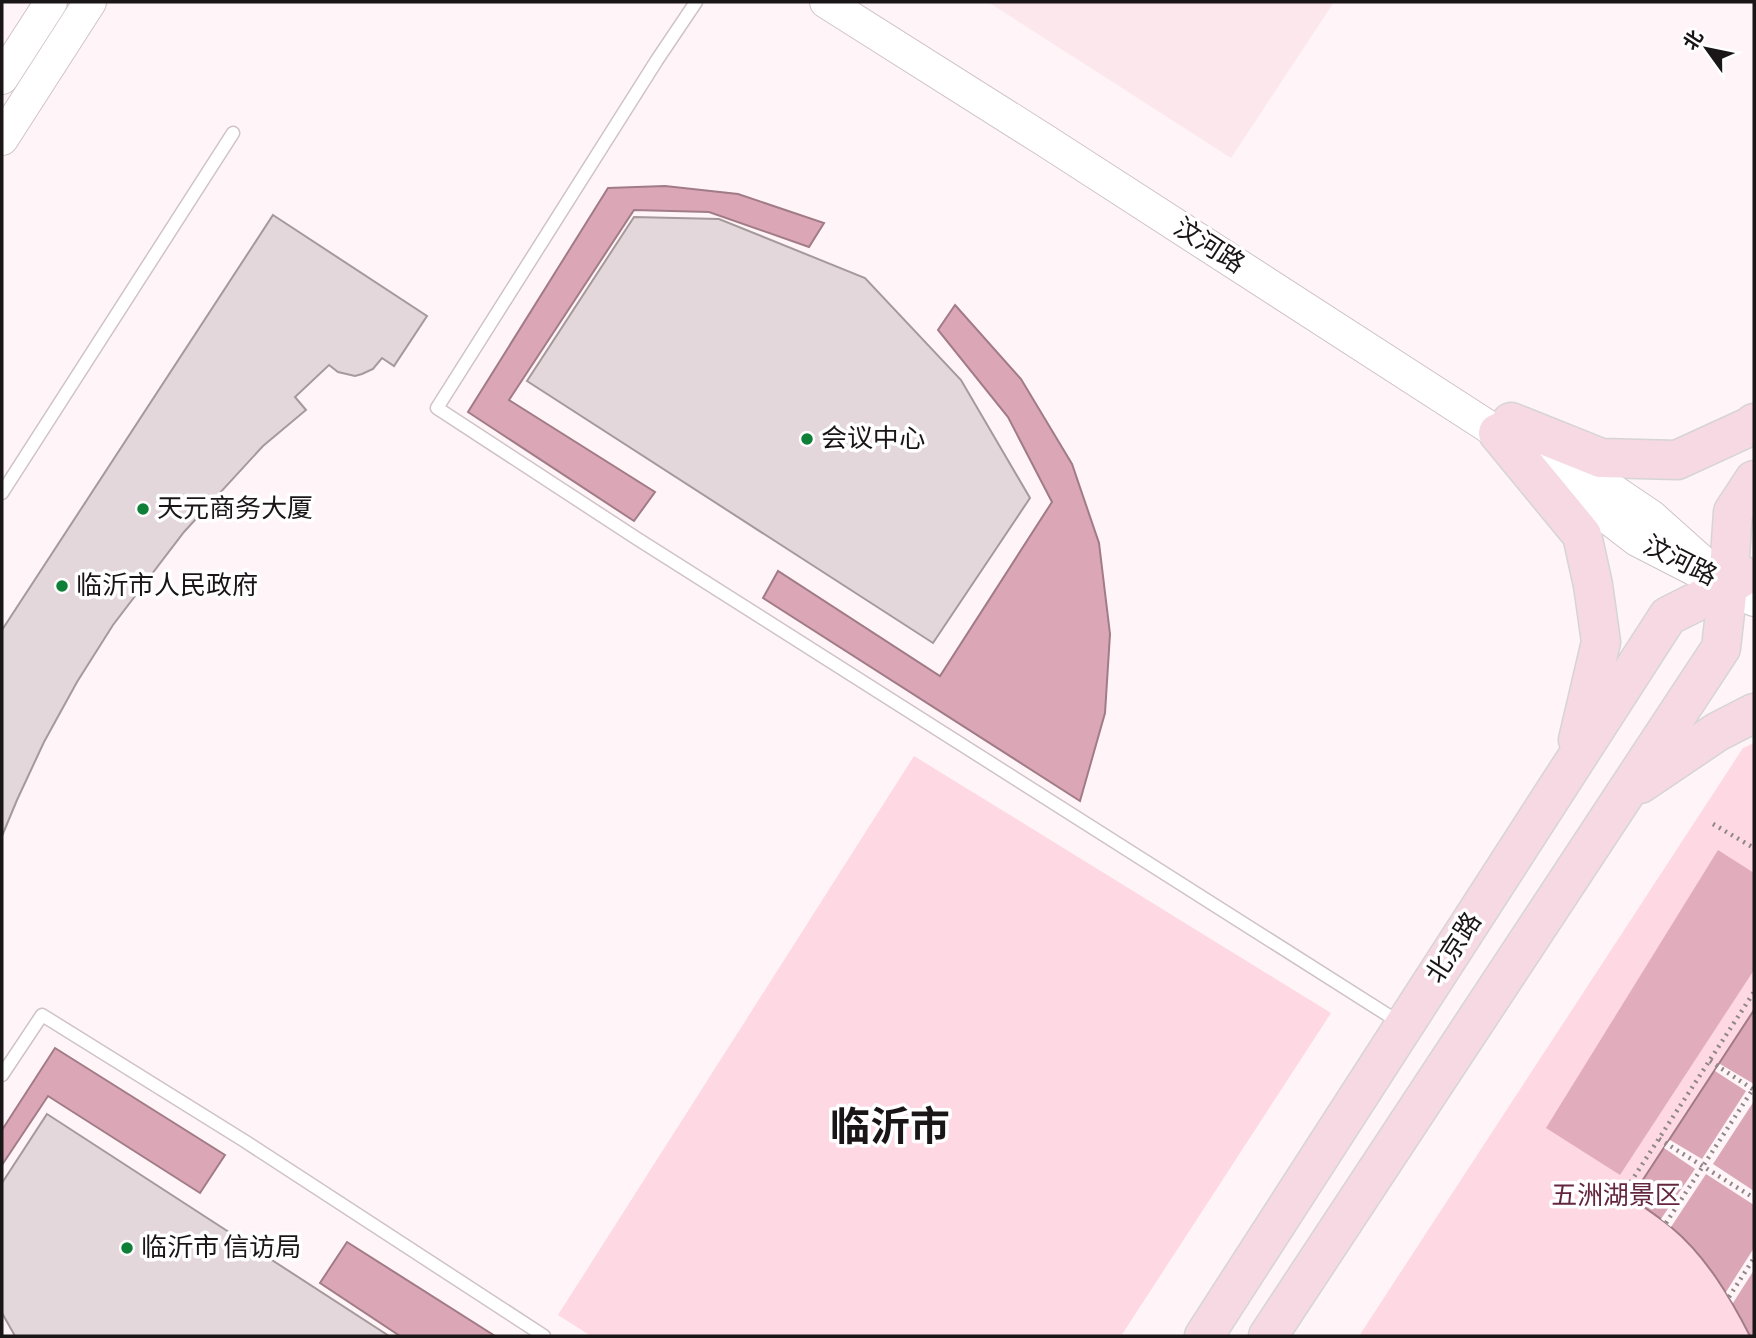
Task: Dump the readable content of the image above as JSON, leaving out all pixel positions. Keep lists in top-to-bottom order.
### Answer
{
  "streets": {
    "main road": ["北京路"],
    "street": ["汶河路"]
  },
  "crossings": [
    ["汶河路", "北京路"]
  ],
  "districts": ["临沂市"],
  "parks": ["五洲湖景区"],
  "places": [
    "会议中心",
    "天元商务大厦",
    "临沂市人民政府",
    "临沂市 信访局"
  ],
  "north": "top left"
}
